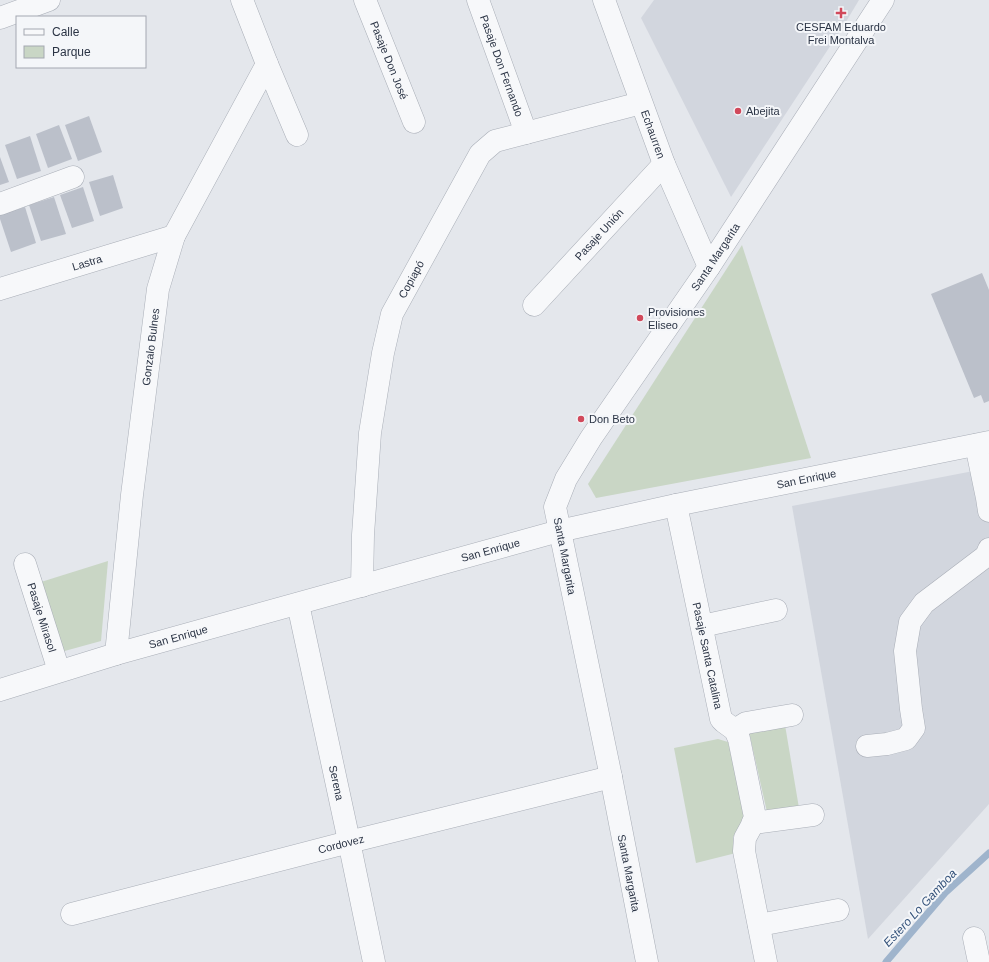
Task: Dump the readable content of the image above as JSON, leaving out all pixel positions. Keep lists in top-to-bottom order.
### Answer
{
  "streets": {
    "street": [
      "Pasaje Don José",
      "Pasaje Don Fernando",
      "Echaurren",
      "Pasaje Unión",
      "Santa Margarita",
      "Lastra",
      "Copiapó",
      "Gonzalo Bulnes",
      "San Enrique",
      "Pasaje Mirasol",
      "Pasaje Santa Catalina",
      "Serena",
      "Cordovez"
    ]
  },
  "crossings": [
    ["Pasaje Don Fernando", "Copiapó"],
    ["Echaurren", "Pasaje Unión"],
    ["Echaurren", "Santa Margarita"],
    ["Echaurren", "Copiapó"],
    ["Santa Margarita", "San Enrique"],
    ["Santa Margarita", "Cordovez"],
    ["Lastra", "Gonzalo Bulnes"],
    ["Copiapó", "San Enrique"],
    ["Gonzalo Bulnes", "San Enrique"],
    ["San Enrique", "Pasaje Mirasol"],
    ["San Enrique", "Pasaje Santa Catalina"],
    ["San Enrique", "Serena"],
    ["Serena", "Cordovez"]
  ],
  "water": ["Estero Lo Gamboa"],
  "places": {
    "health": ["CESFAM Eduardo Frei Montalva"],
    "other": ["Abejita", "Provisiones Eliseo", "Don Beto"]
  },
  "legend": ["Calle", "Parque"]
}
